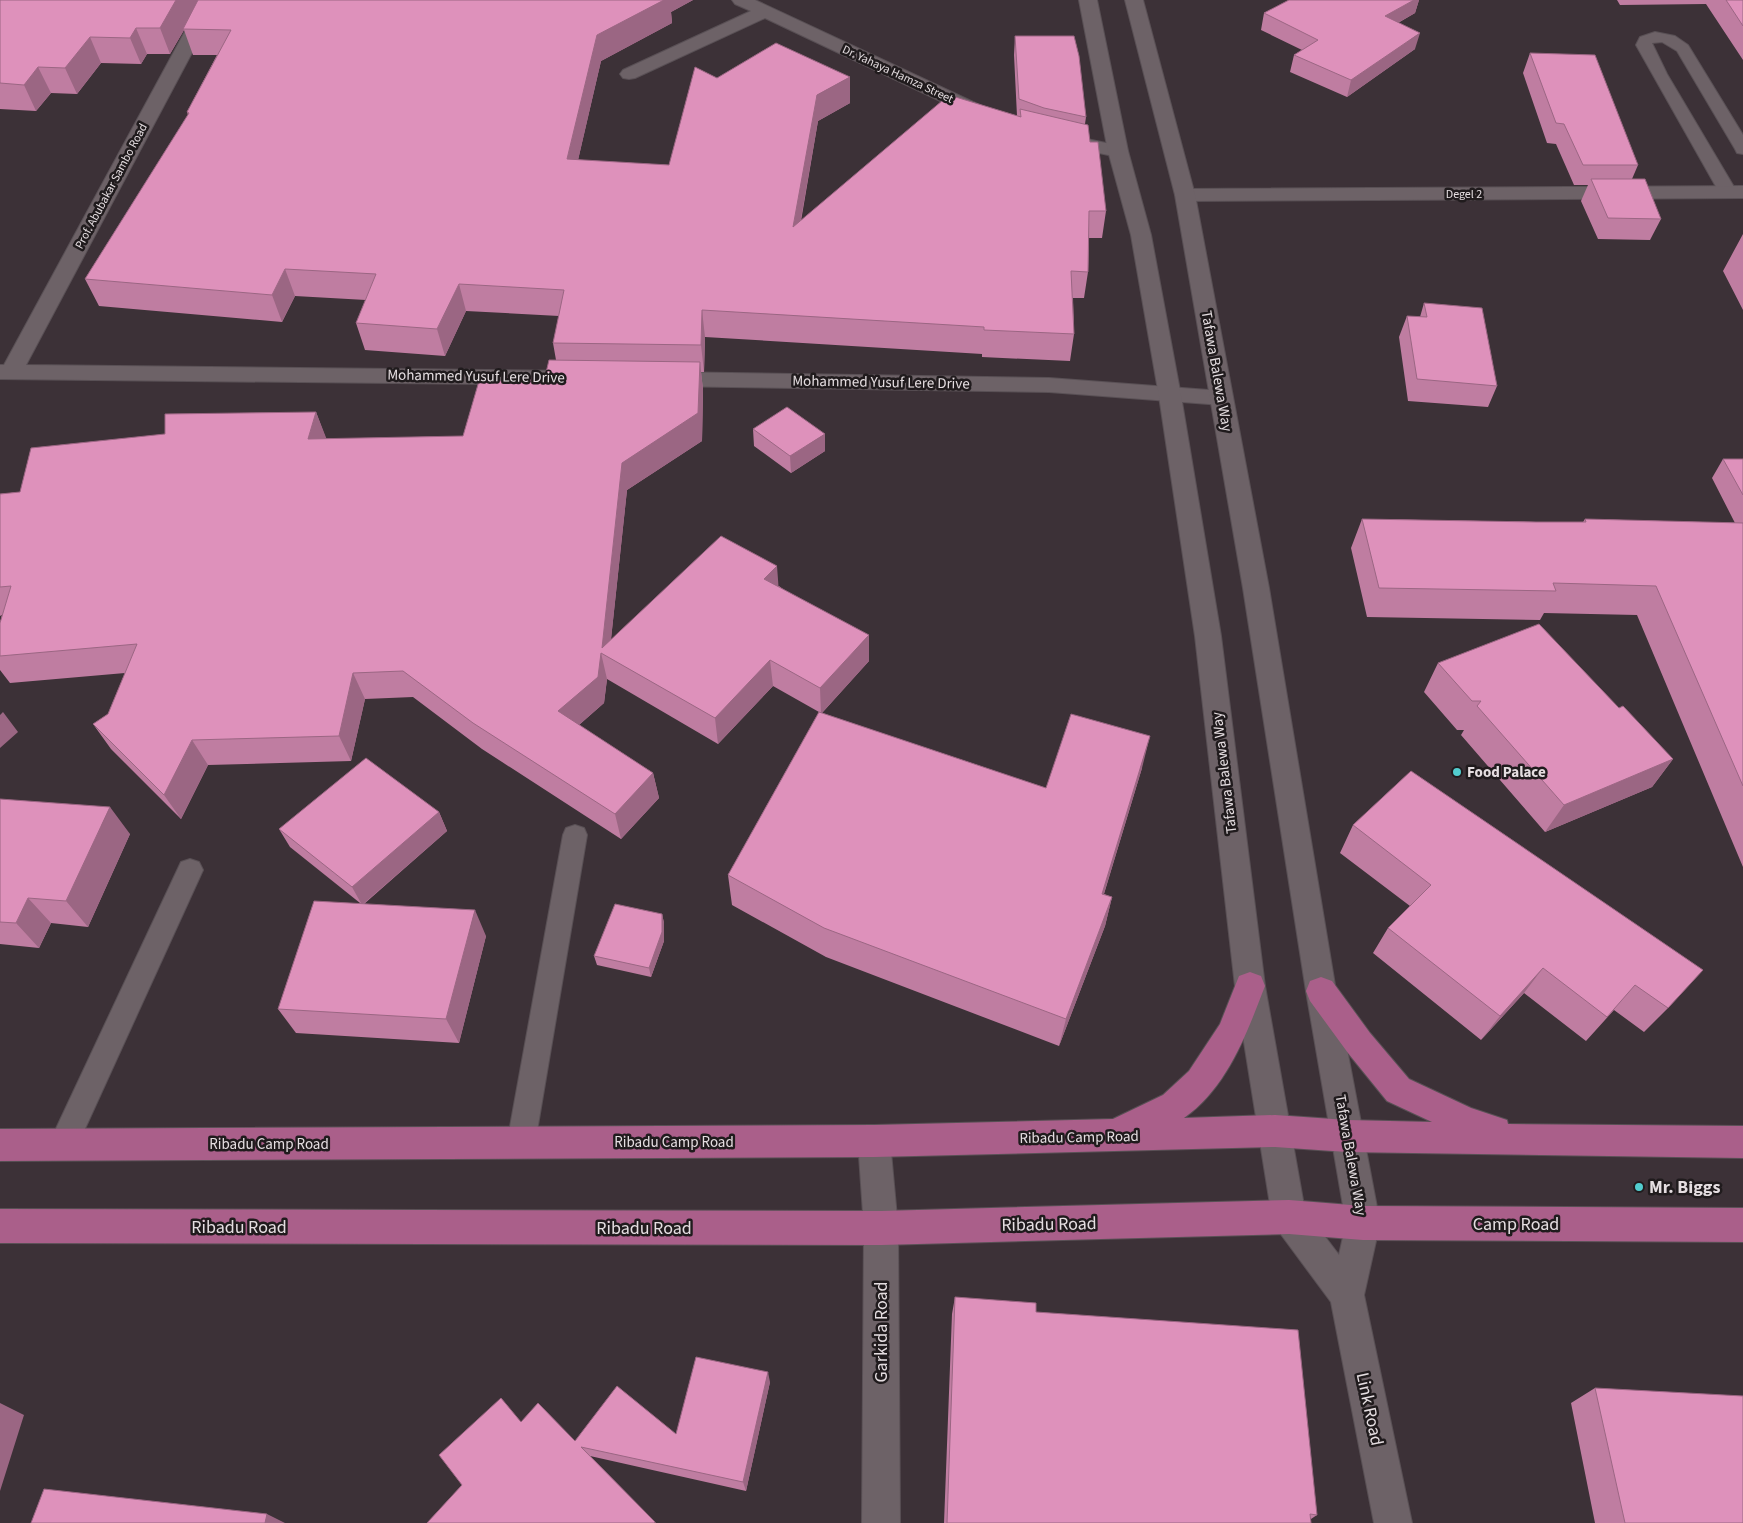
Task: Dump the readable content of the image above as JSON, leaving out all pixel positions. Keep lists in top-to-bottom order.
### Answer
{
  "streets": {
    "main road": ["Ribadu Camp Road", "Ribadu Road", "Camp Road"],
    "street": [
      "Dr. Yahaya Hamza Street",
      "Prof. Abubakar Sambo Road",
      "Degel 2",
      "Tafawa Balewa Way",
      "Mohammed Yusuf Lere Drive",
      "Garkida Road",
      "Link Road"
    ]
  },
  "crossings": [
    ["Prof. Abubakar Sambo Road", "Mohammed Yusuf Lere Drive"],
    ["Degel 2", "Tafawa Balewa Way"],
    ["Tafawa Balewa Way", "Mohammed Yusuf Lere Drive"],
    ["Tafawa Balewa Way", "Ribadu Camp Road"],
    ["Tafawa Balewa Way", "Ribadu Road"],
    ["Tafawa Balewa Way", "Camp Road"],
    ["Tafawa Balewa Way", "Link Road"],
    ["Ribadu Camp Road", "Garkida Road"],
    ["Ribadu Road", "Camp Road"],
    ["Ribadu Road", "Garkida Road"]
  ],
  "places": ["Food Palace", "Mr. Biggs"]
}
